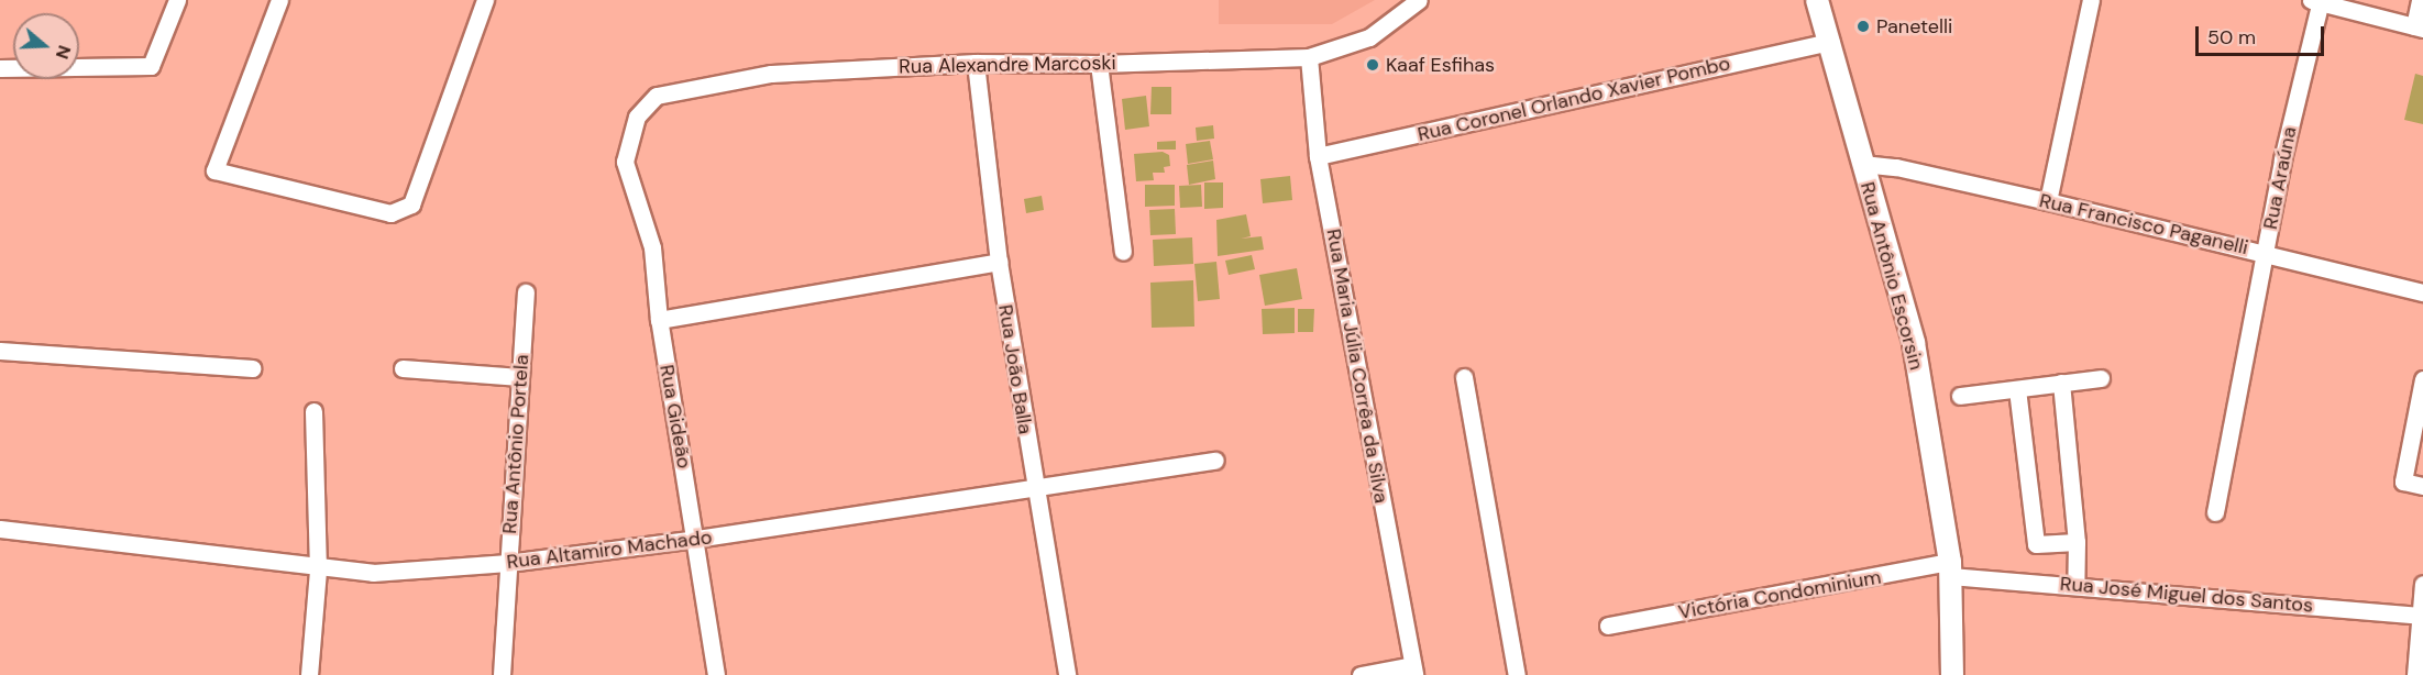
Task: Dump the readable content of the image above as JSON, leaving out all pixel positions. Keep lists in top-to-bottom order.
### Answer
{
  "streets": {
    "main road": ["Rua Antônio Escorsin"],
    "street": [
      "Rua Alexandre Marcoski",
      "Rua Coronel Orlando Xavier Pombo",
      "Rua Araúna",
      "Rua Francisco Paganelli",
      "Rua Maria Júlia Corrêa da Silva",
      "Rua João Balla",
      "Rua Gideão",
      "Rua Antônio Portela",
      "Rua Altamiro Machado",
      "Victória Condominium",
      "Rua José Miguel dos Santos"
    ]
  },
  "crossings": [
    ["Rua Alexandre Marcoski", "Rua Maria Júlia Corrêa da Silva"],
    ["Rua Alexandre Marcoski", "Rua João Balla"],
    ["Rua Alexandre Marcoski", "Rua Gideão"],
    ["Rua Coronel Orlando Xavier Pombo", "Rua Antônio Escorsin"],
    ["Rua Coronel Orlando Xavier Pombo", "Rua Maria Júlia Corrêa da Silva"],
    ["Rua Araúna", "Rua Francisco Paganelli"],
    ["Rua Francisco Paganelli", "Rua Antônio Escorsin"],
    ["Rua Antônio Escorsin", "Victória Condominium"],
    ["Rua Antônio Escorsin", "Rua José Miguel dos Santos"],
    ["Rua João Balla", "Rua Altamiro Machado"],
    ["Rua Gideão", "Rua Altamiro Machado"],
    ["Rua Antônio Portela", "Rua Altamiro Machado"],
    ["Victória Condominium", "Rua José Miguel dos Santos"]
  ],
  "places": ["Panetelli", "Kaaf Esfihas"],
  "scale_bar": "50 m",
  "north": "right"
}
